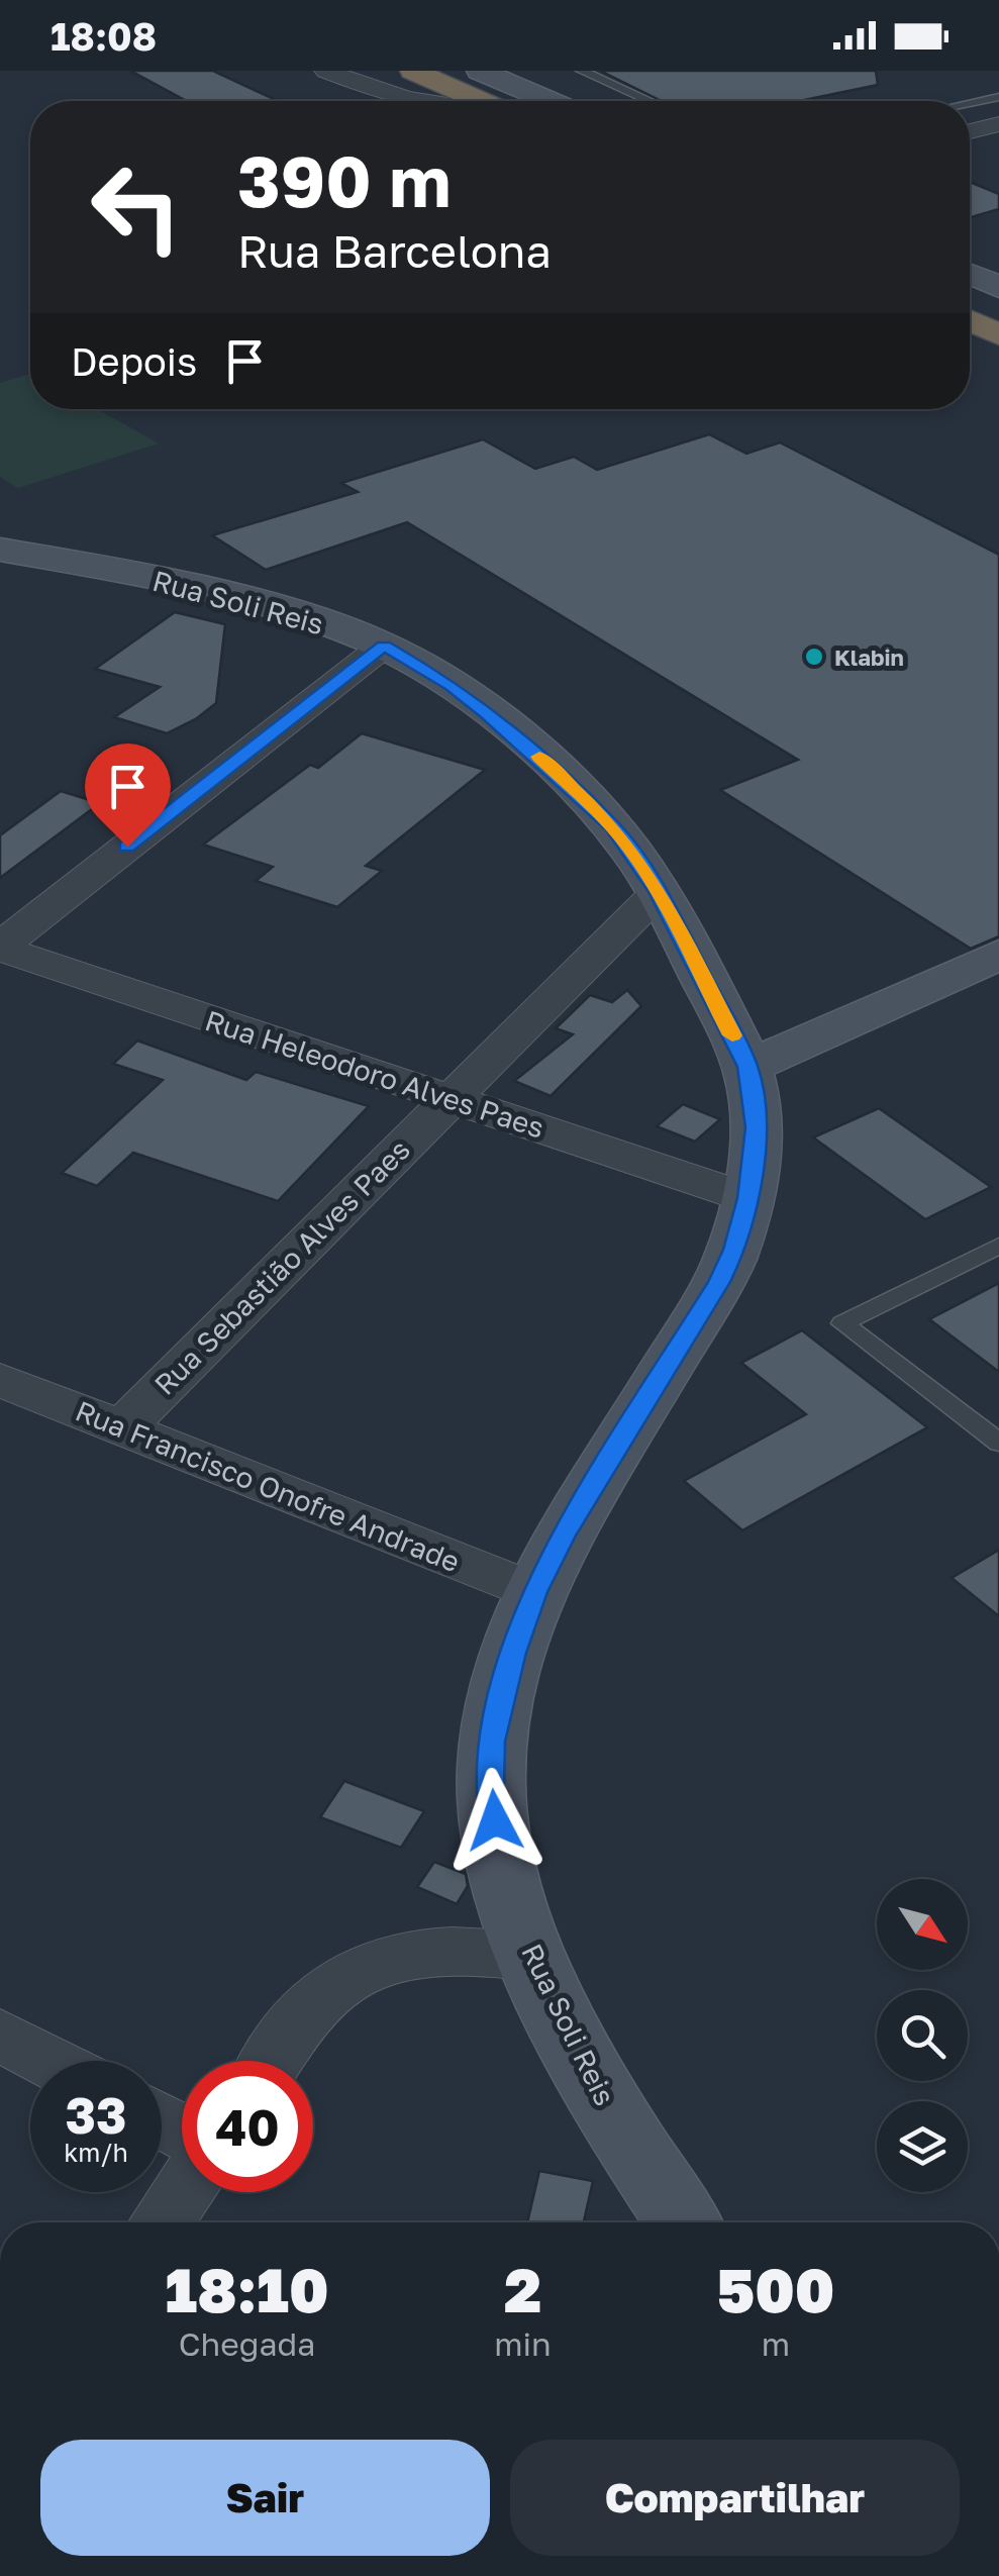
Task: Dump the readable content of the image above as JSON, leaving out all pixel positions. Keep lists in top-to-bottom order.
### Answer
{
  "streets": {
    "street": [
      "Rua Soli Reis",
      "Rua Heleodoro Alves Paes",
      "Rua Sebastião Alves Paes",
      "Rua Francisco Onofre Andrade"
    ]
  },
  "crossings": [
    ["Rua Soli Reis", "Rua Heleodoro Alves Paes"],
    ["Rua Soli Reis", "Rua Sebastião Alves Paes"],
    ["Rua Soli Reis", "Rua Francisco Onofre Andrade"],
    ["Rua Heleodoro Alves Paes", "Rua Sebastião Alves Paes"],
    ["Rua Sebastião Alves Paes", "Rua Francisco Onofre Andrade"]
  ],
  "places": ["Klabin"],
  "north": "bottom right",
  "page": {
    "status": "18:08",
    "turn": ["390 m", "Rua Barcelona"],
    "then": "Depois",
    "speed": "33 km/h",
    "limit": "40",
    "eta": [
      "18:10",
      "Chegada",
      "2",
      "min",
      "500",
      "m"
    ],
    "buttons": ["Sair", "Compartilhar"]
  }
}
